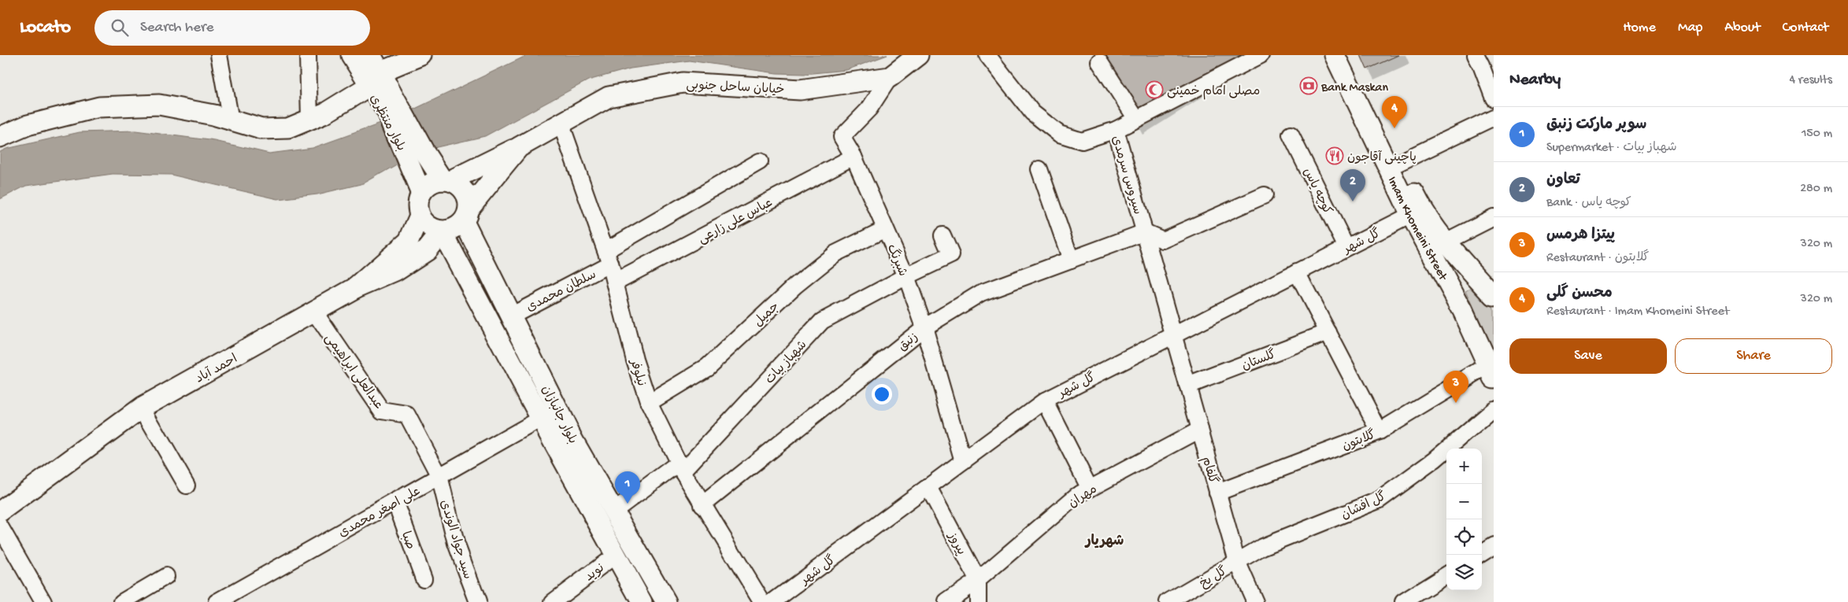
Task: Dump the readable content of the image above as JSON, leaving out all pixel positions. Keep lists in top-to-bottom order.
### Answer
{
  "streets": {
    "main road": [
      "خیابان ساحل جنوبی",
      "بلوار منتظری",
      "Imam Khomeini Street",
      "احمد آباد",
      "بلوار جانبازان"
    ],
    "street": [
      "سیروس سرمدی",
      "کوچه یاس",
      "عباس علی زارعی",
      "گل شهر",
      "شبرنگ",
      "سلطان محمدی",
      "جمیل",
      "زنبق",
      "گلستان",
      "شهباز بیات",
      "عبدالعلی ابراهیمی",
      "نیلوفر",
      "گلابتون",
      "گلفام",
      "مهران",
      "گل افشان",
      "علی اصغر محمدی",
      "سید جواد الوندی",
      "صبا",
      "پیروز",
      "نوید",
      "گل یخ"
    ]
  },
  "crossings": [
    ["خیابان ساحل جنوبی", "بلوار منتظری"],
    ["خیابان ساحل جنوبی", "شبرنگ"],
    ["خیابان ساحل جنوبی", "احمد آباد"],
    ["خیابان ساحل جنوبی", "نیلوفر"],
    ["خیابان ساحل جنوبی", "بلوار جانبازان"],
    ["بلوار منتظری", "احمد آباد"],
    ["بلوار منتظری", "بلوار جانبازان"],
    ["سیروس سرمدی", "گل شهر"],
    ["سیروس سرمدی", "زنبق"],
    ["سیروس سرمدی", "گلفام"],
    ["کوچه یاس", "گل شهر"],
    ["عباس علی زارعی", "شبرنگ"],
    ["عباس علی زارعی", "نیلوفر"],
    ["Imam Khomeini Street", "گل شهر"],
    ["Imam Khomeini Street", "گلابتون"],
    ["گل شهر", "شبرنگ"],
    ["گل شهر", "گلفام"],
    ["گل شهر", "پیروز"],
    ["شبرنگ", "جمیل"],
    ["شبرنگ", "زنبق"],
    ["شبرنگ", "شهباز بیات"],
    ["سلطان محمدی", "نیلوفر"],
    ["سلطان محمدی", "بلوار جانبازان"],
    ["جمیل", "نیلوفر"],
    ["زنبق", "نیلوفر"],
    ["گلستان", "گلفام"],
    ["شهباز بیات", "نیلوفر"],
    ["شهباز بیات", "بلوار جانبازان"],
    ["احمد آباد", "عبدالعلی ابراهیمی"],
    ["احمد آباد", "بلوار جانبازان"],
    ["عبدالعلی ابراهیمی", "علی اصغر محمدی"],
    ["عبدالعلی ابراهیمی", "سید جواد الوندی"],
    ["بلوار جانبازان", "علی اصغر محمدی"],
    ["بلوار جانبازان", "نوید"],
    ["گلابتون", "گلفام"],
    ["گلفام", "مهران"],
    ["گلفام", "گل افشان"],
    ["گلفام", "گل یخ"],
    ["مهران", "پیروز"],
    ["گل افشان", "گل یخ"],
    ["علی اصغر محمدی", "سید جواد الوندی"],
    ["علی اصغر محمدی", "صبا"]
  ],
  "districts": ["شهریار"],
  "places": {
    "bank": ["Bank Maskan"],
    "mosque": ["مصلی امام خمینی"],
    "restaurant": ["پاچینی آقاجون"]
  },
  "page": {
    "header": "Locato",
    "search": "Search here",
    "nav": [
      "Home",
      "Map",
      "About",
      "Contact"
    ],
    "heading": ["Nearby", "4 results"],
    "pins": [
      "4",
      "2",
      "3",
      "1"
    ],
    "list": [
      {
        "mark": "1",
        "name": "سوپر مارکت زنبق",
        "note": "Supermarket · شهباز بیات",
        "value": "150 m"
      },
      {
        "mark": "2",
        "name": "تعاون",
        "note": "Bank · کوچه یاس",
        "value": "280 m"
      },
      {
        "mark": "3",
        "name": "پیتزا هرمس",
        "note": "Restaurant · گلابتون",
        "value": "320 m"
      },
      {
        "mark": "4",
        "name": "محسن گلی",
        "note": "Restaurant · Imam Khomeini Street",
        "value": "320 m"
      }
    ],
    "buttons": ["Save", "Share"],
    "map_buttons": ["+", "−"]
  }
}
